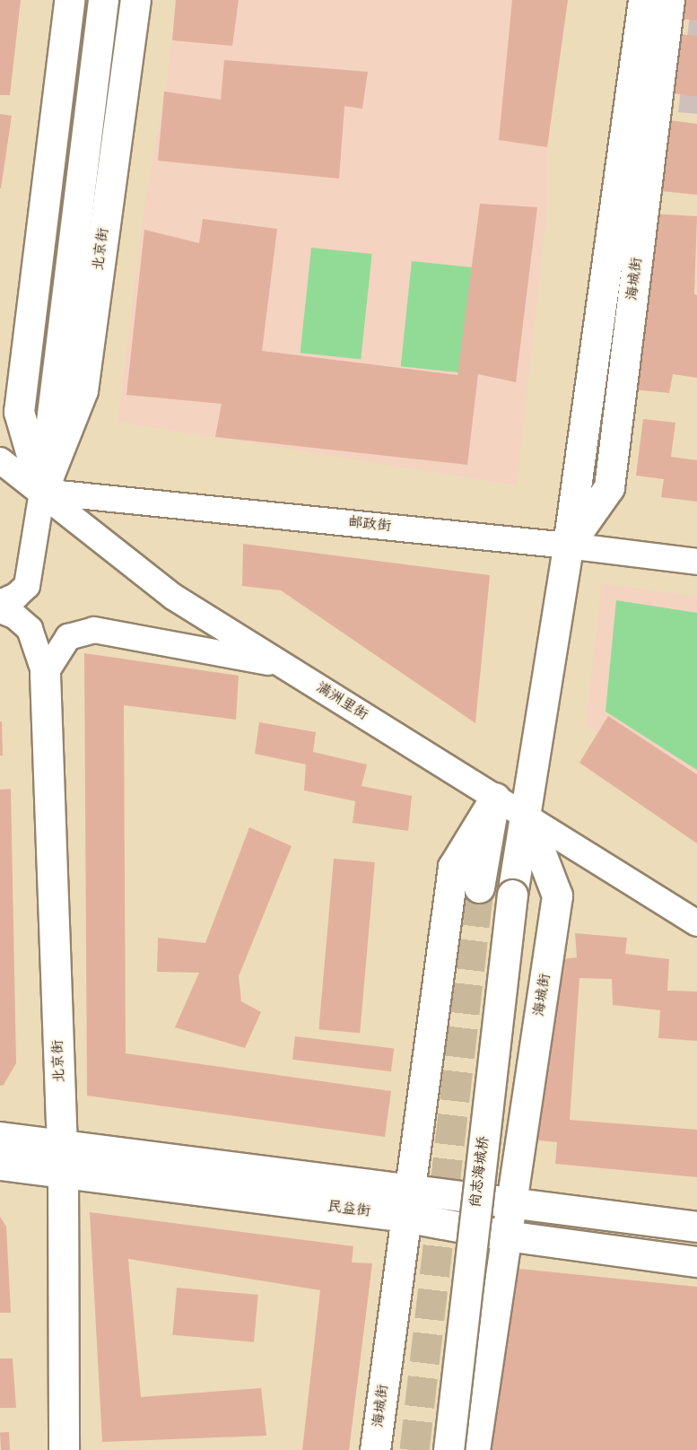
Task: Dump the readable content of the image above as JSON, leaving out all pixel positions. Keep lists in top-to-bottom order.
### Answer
{
  "streets": {
    "main road": [
      "北京街",
      "海城街",
      "尚志海城桥",
      "民益街"
    ],
    "street": ["邮政街", "满洲里街"]
  },
  "crossings": [
    ["北京街", "邮政街"],
    ["北京街", "满洲里街"],
    ["北京街", "民益街"],
    ["海城街", "邮政街"],
    ["海城街", "满洲里街"],
    ["海城街", "尚志海城桥"],
    ["海城街", "民益街"],
    ["邮政街", "满洲里街"],
    ["满洲里街", "尚志海城桥"]
  ]
}
